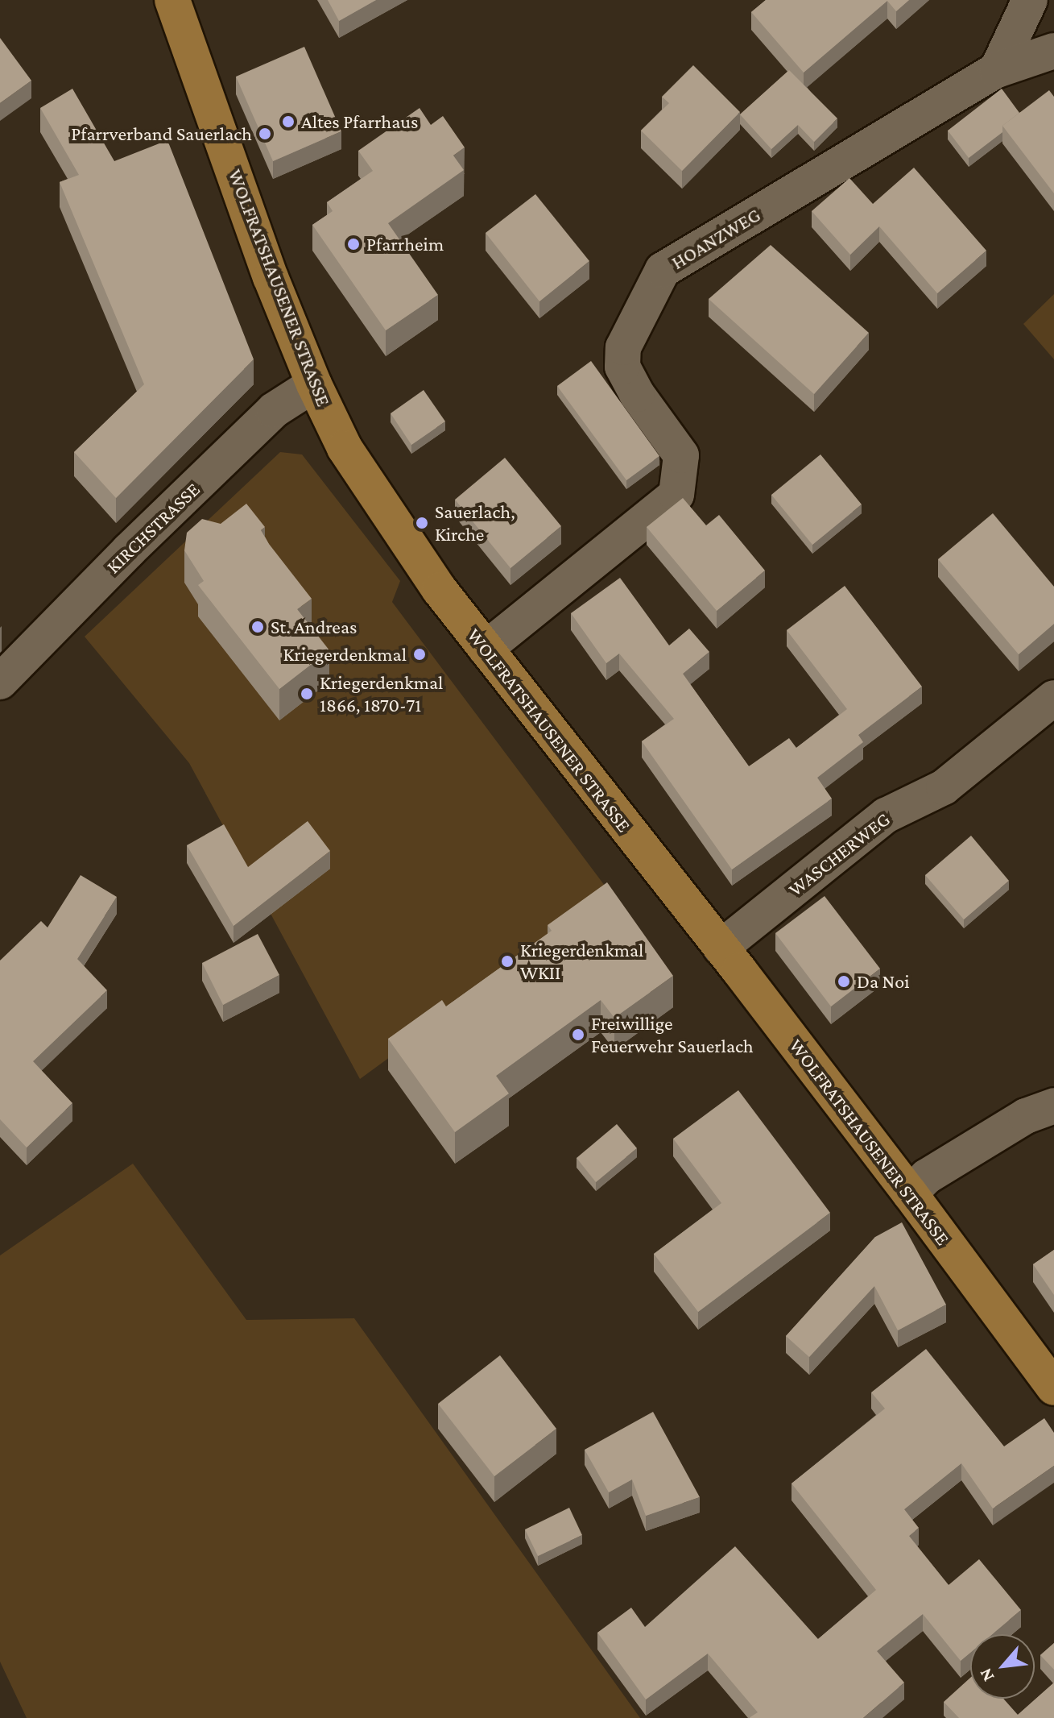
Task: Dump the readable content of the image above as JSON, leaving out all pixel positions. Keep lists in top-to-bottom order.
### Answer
{
  "streets": {
    "main road": ["WOLFRATSHAUSENER STRASSE"],
    "street": ["HOANZWEG", "KIRCHSTRASSE", "WASCHERWEG"]
  },
  "crossings": [
    ["HOANZWEG", "WOLFRATSHAUSENER STRASSE"],
    ["WOLFRATSHAUSENER STRASSE", "KIRCHSTRASSE"],
    ["WOLFRATSHAUSENER STRASSE", "WASCHERWEG"]
  ],
  "places": [
    "Altes Pfarrhaus",
    "Pfarrverband Sauerlach",
    "Pfarrheim",
    "Sauerlach, Kirche",
    "St. Andreas",
    "Kriegerdenkmal",
    "Kriegerdenkmal 1866, 1870-71",
    "Kriegerdenkmal WKII",
    "Da Noi",
    "Freiwillige Feuerwehr Sauerlach"
  ],
  "north": "bottom left"
}
